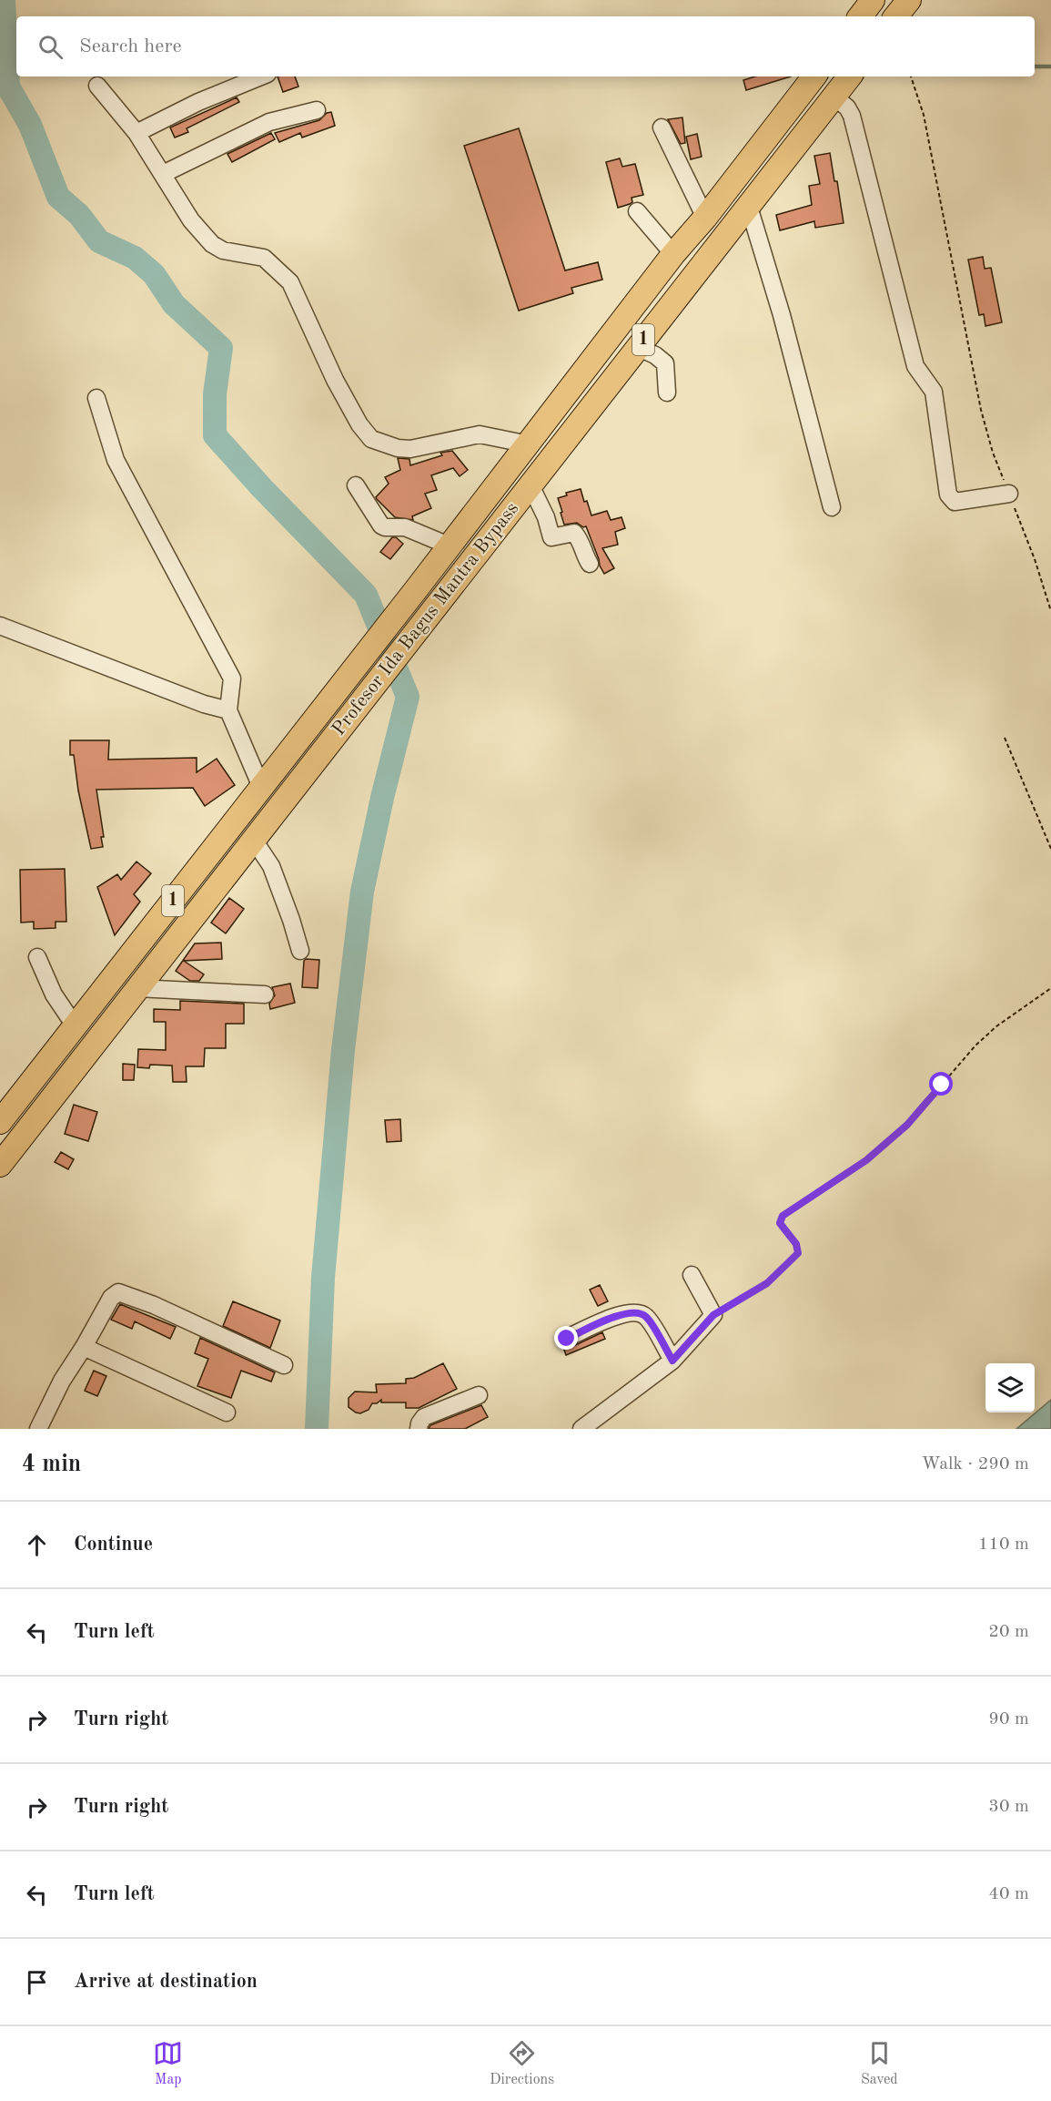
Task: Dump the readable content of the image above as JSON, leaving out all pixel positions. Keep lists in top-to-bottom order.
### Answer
{
  "streets": {
    "highway": ["1", "Profesor Ida Bagus Mantra Bypass"]
  },
  "page": {
    "search": "Search here",
    "heading": ["4 min", "Walk · 290 m"],
    "list": [
      ["Continue", "110 m"],
      ["Turn left", "20 m"],
      ["Turn right", "90 m"],
      ["Turn right", "30 m"],
      ["Turn left", "40 m"],
      "Arrive at destination"
    ],
    "nav": ["Map", "Directions", "Saved"]
  }
}
